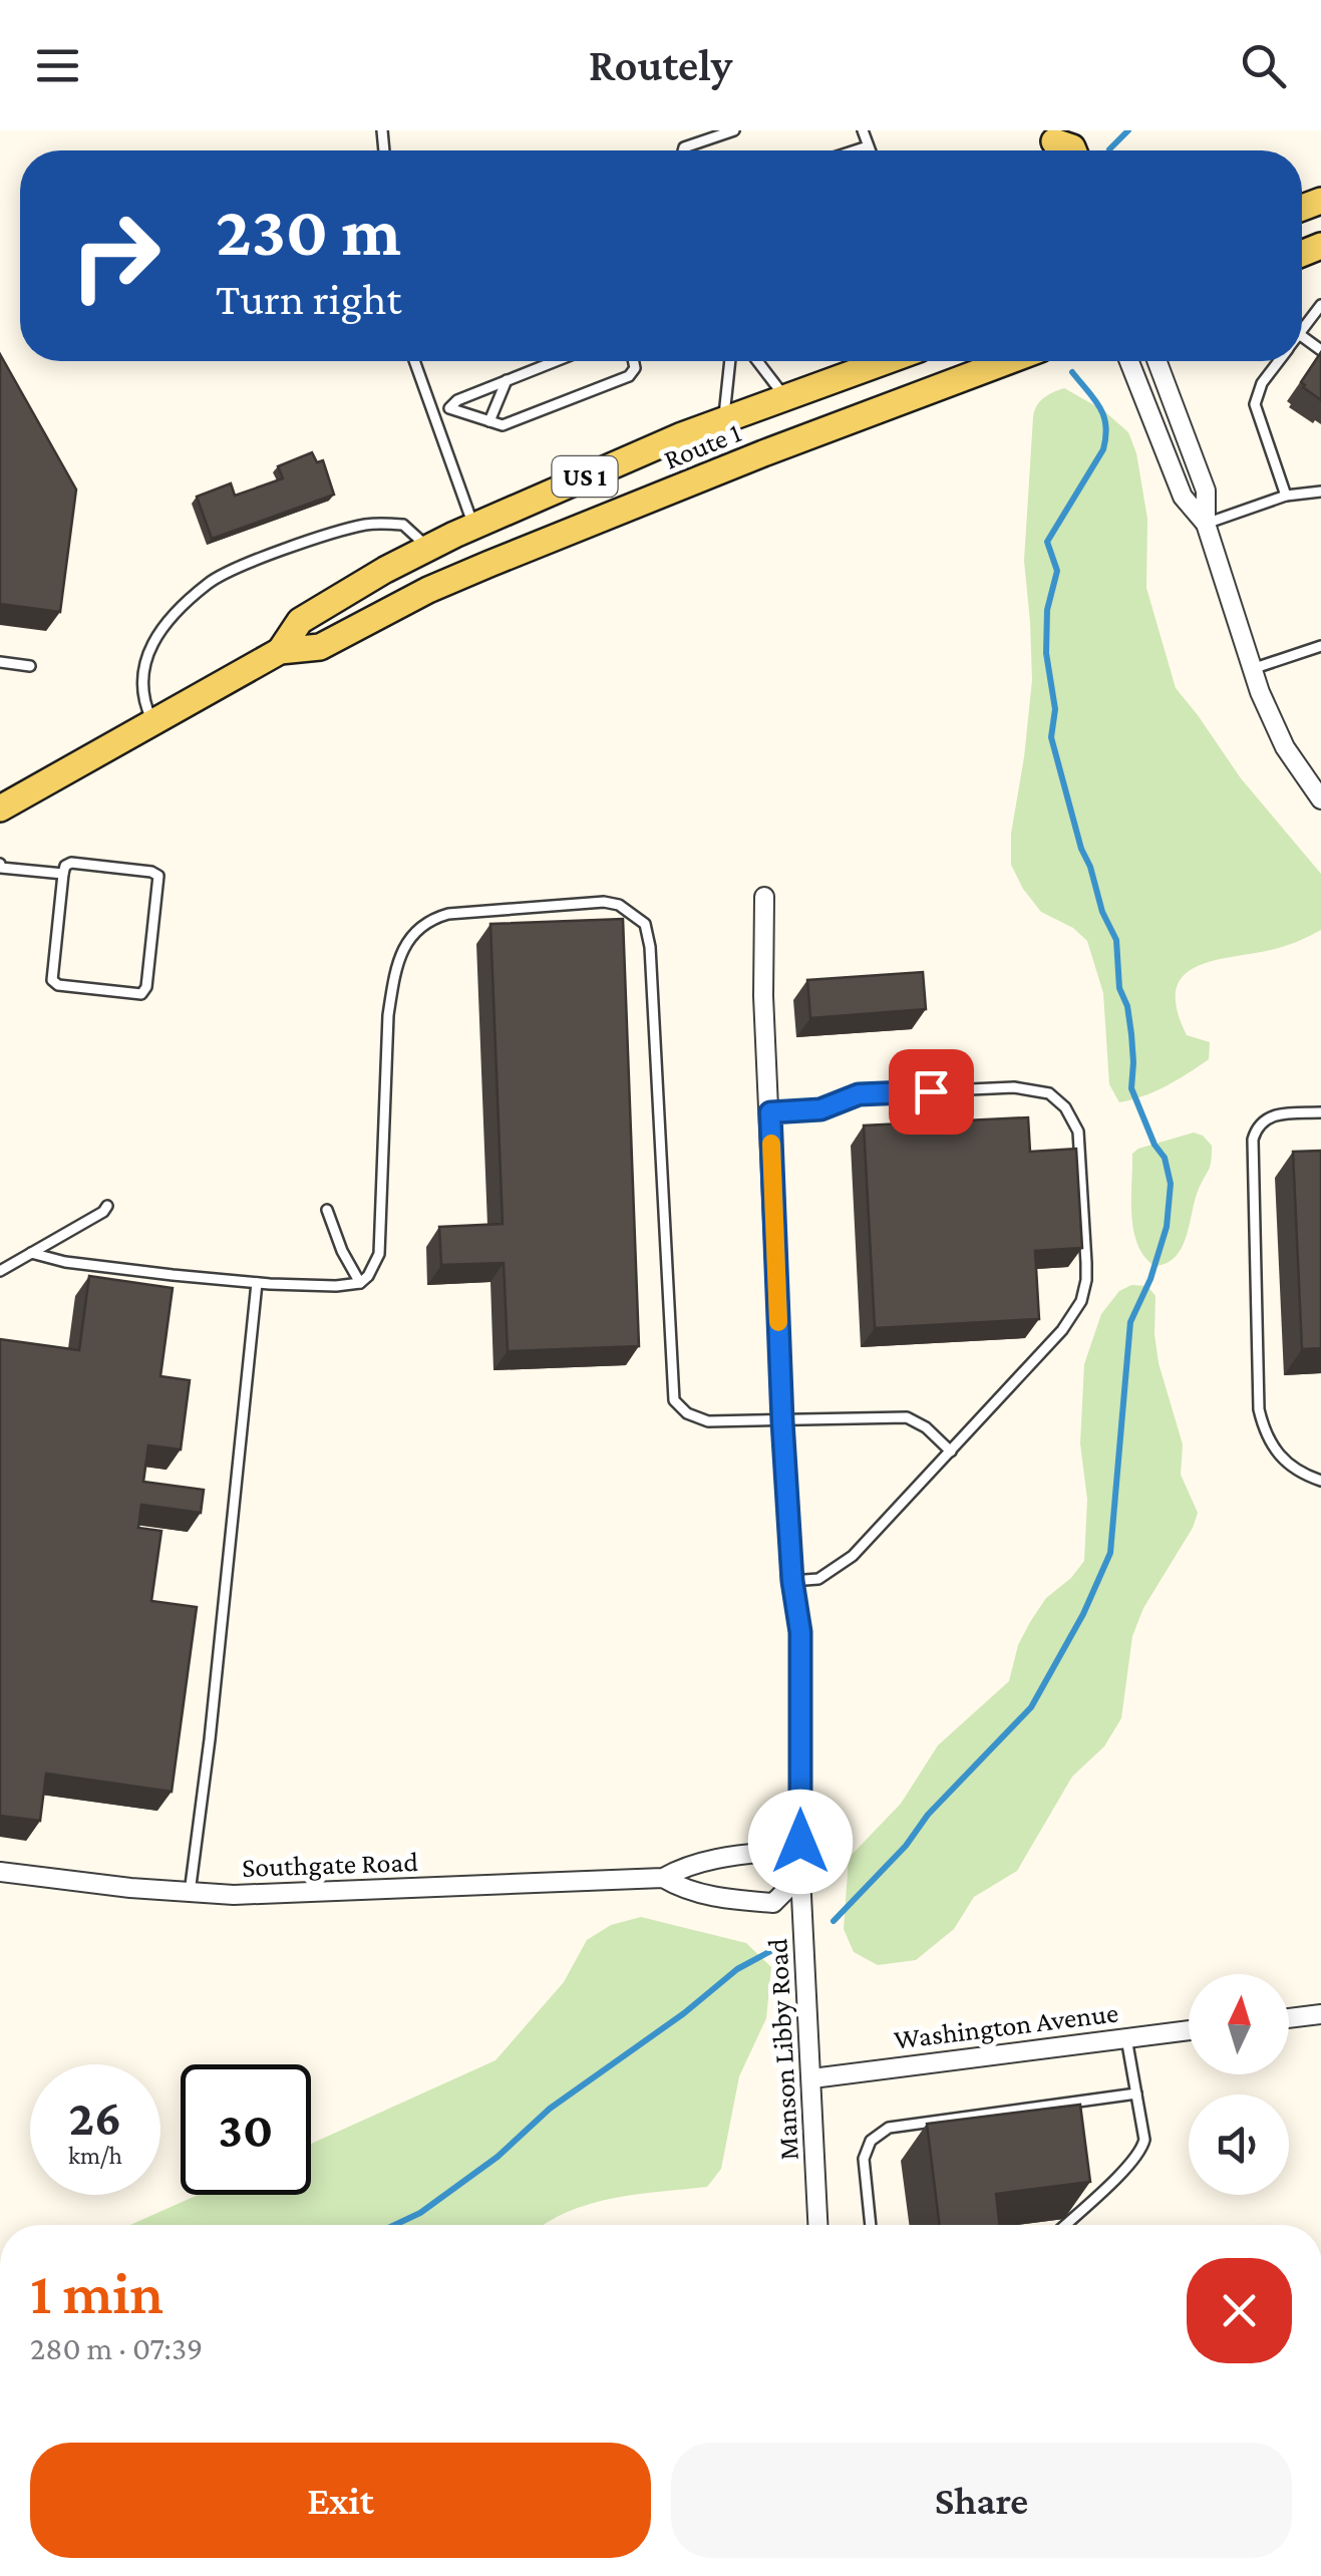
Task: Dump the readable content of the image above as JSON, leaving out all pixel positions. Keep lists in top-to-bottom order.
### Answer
{
  "streets": {
    "main road": ["Route 1", "US 1"],
    "street": ["Southgate Road", "Washington Avenue", "Manson Libby Road"]
  },
  "crossings": [
    ["Southgate Road", "Manson Libby Road"],
    ["Washington Avenue", "Manson Libby Road"]
  ],
  "north": "top",
  "page": {
    "header": "Routely",
    "turn": ["230 m", "Turn right"],
    "speed": "26 km/h",
    "limit": "30",
    "heading": ["1 min", "280 m · 07:39"],
    "buttons": ["Exit", "Share"]
  }
}
